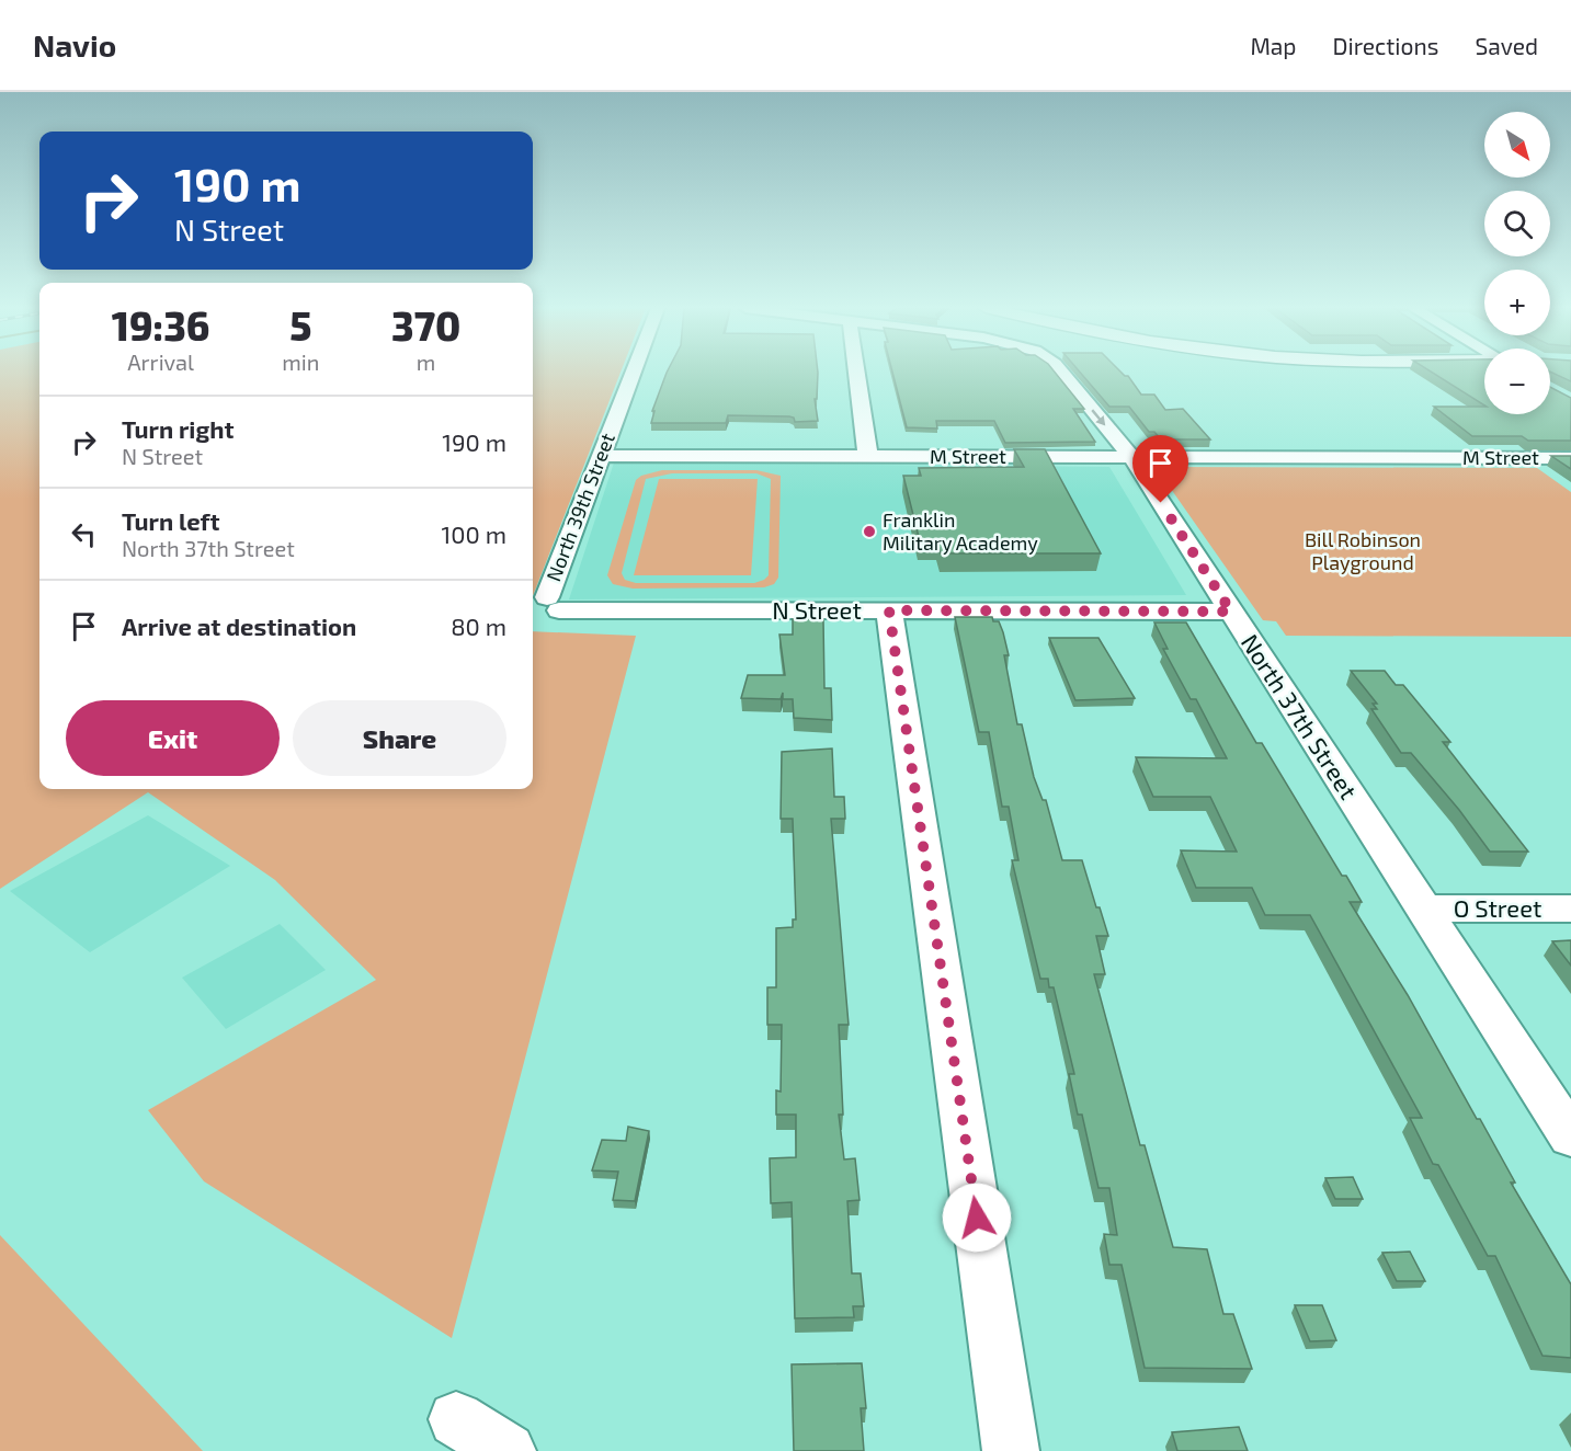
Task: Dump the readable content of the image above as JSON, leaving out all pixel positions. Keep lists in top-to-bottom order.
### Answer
{
  "streets": {
    "street": [
      "M Street",
      "North 39th Street",
      "N Street",
      "North 37th Street",
      "O Street"
    ]
  },
  "crossings": [
    ["M Street", "North 39th Street"],
    ["M Street", "North 37th Street"],
    ["North 39th Street", "N Street"],
    ["N Street", "North 37th Street"],
    ["North 37th Street", "O Street"]
  ],
  "parks": ["Bill Robinson Playground"],
  "places": ["Franklin Military Academy"],
  "north": "bottom right",
  "page": {
    "header": "Navio",
    "nav": ["Map", "Directions", "Saved"],
    "map_buttons": ["+", "−"],
    "turn": ["190 m", "N Street"],
    "eta": [
      "19:36",
      "Arrival",
      "5",
      "min",
      "370",
      "m"
    ],
    "list": [
      {
        "name": "Turn right",
        "note": "N Street",
        "value": "190 m"
      },
      {
        "name": "Turn left",
        "note": "North 37th Street",
        "value": "100 m"
      },
      {
        "name": "Arrive at destination",
        "value": "80 m"
      }
    ],
    "buttons": ["Exit", "Share"]
  }
}
